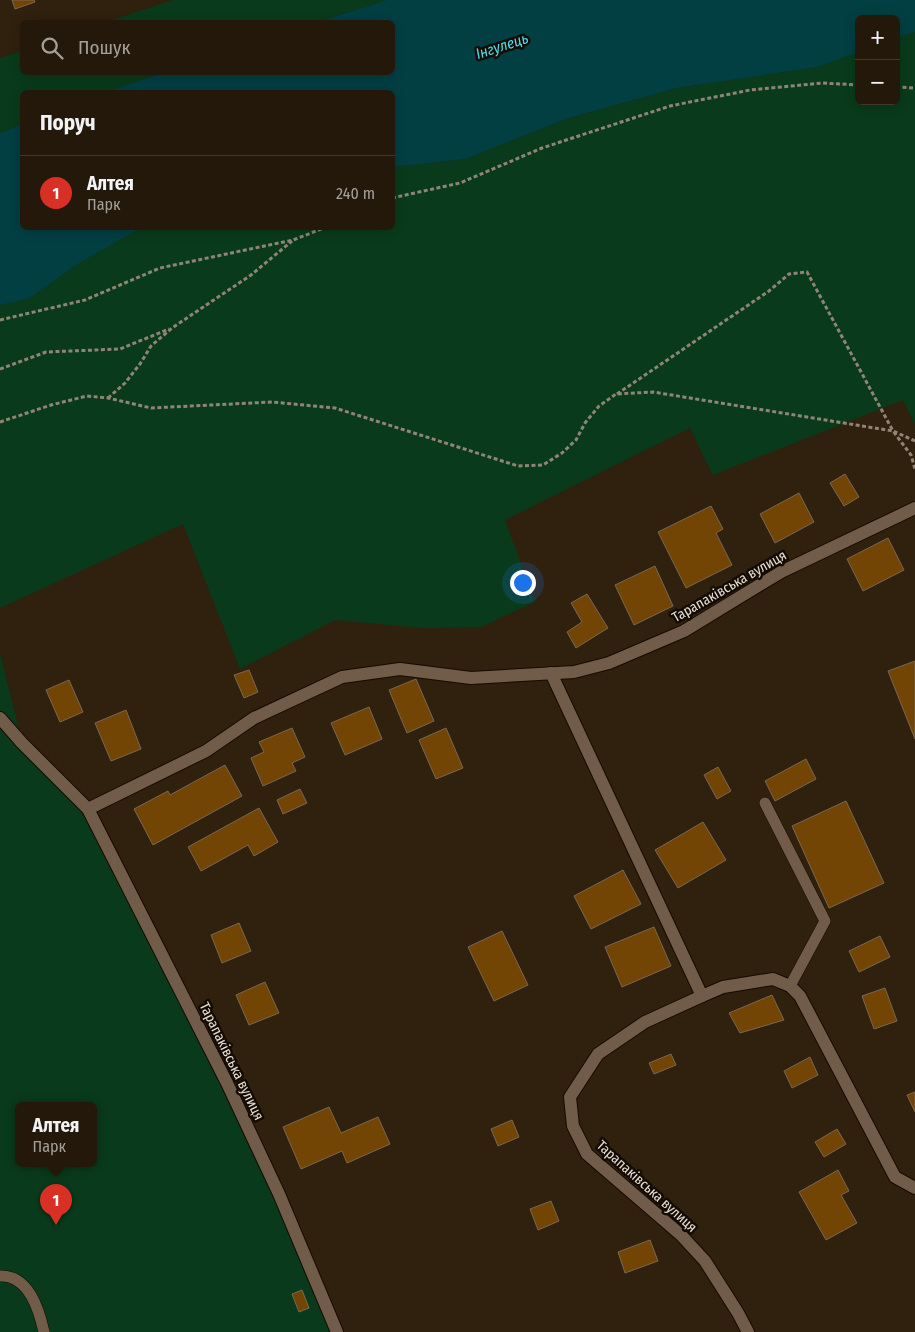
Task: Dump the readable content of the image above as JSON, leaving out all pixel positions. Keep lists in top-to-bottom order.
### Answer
{
  "streets": {
    "street": ["Тарапаківська вулиця"]
  },
  "water": ["Інгулець"],
  "page": {
    "map_buttons": ["+", "−"],
    "search": "Пошук",
    "heading": "Поруч",
    "list": [
      {
        "mark": "1",
        "name": "Алтея",
        "note": "Парк",
        "value": "240 m"
      }
    ],
    "popup": ["Алтея", "Парк"],
    "pins": "1"
  }
}
